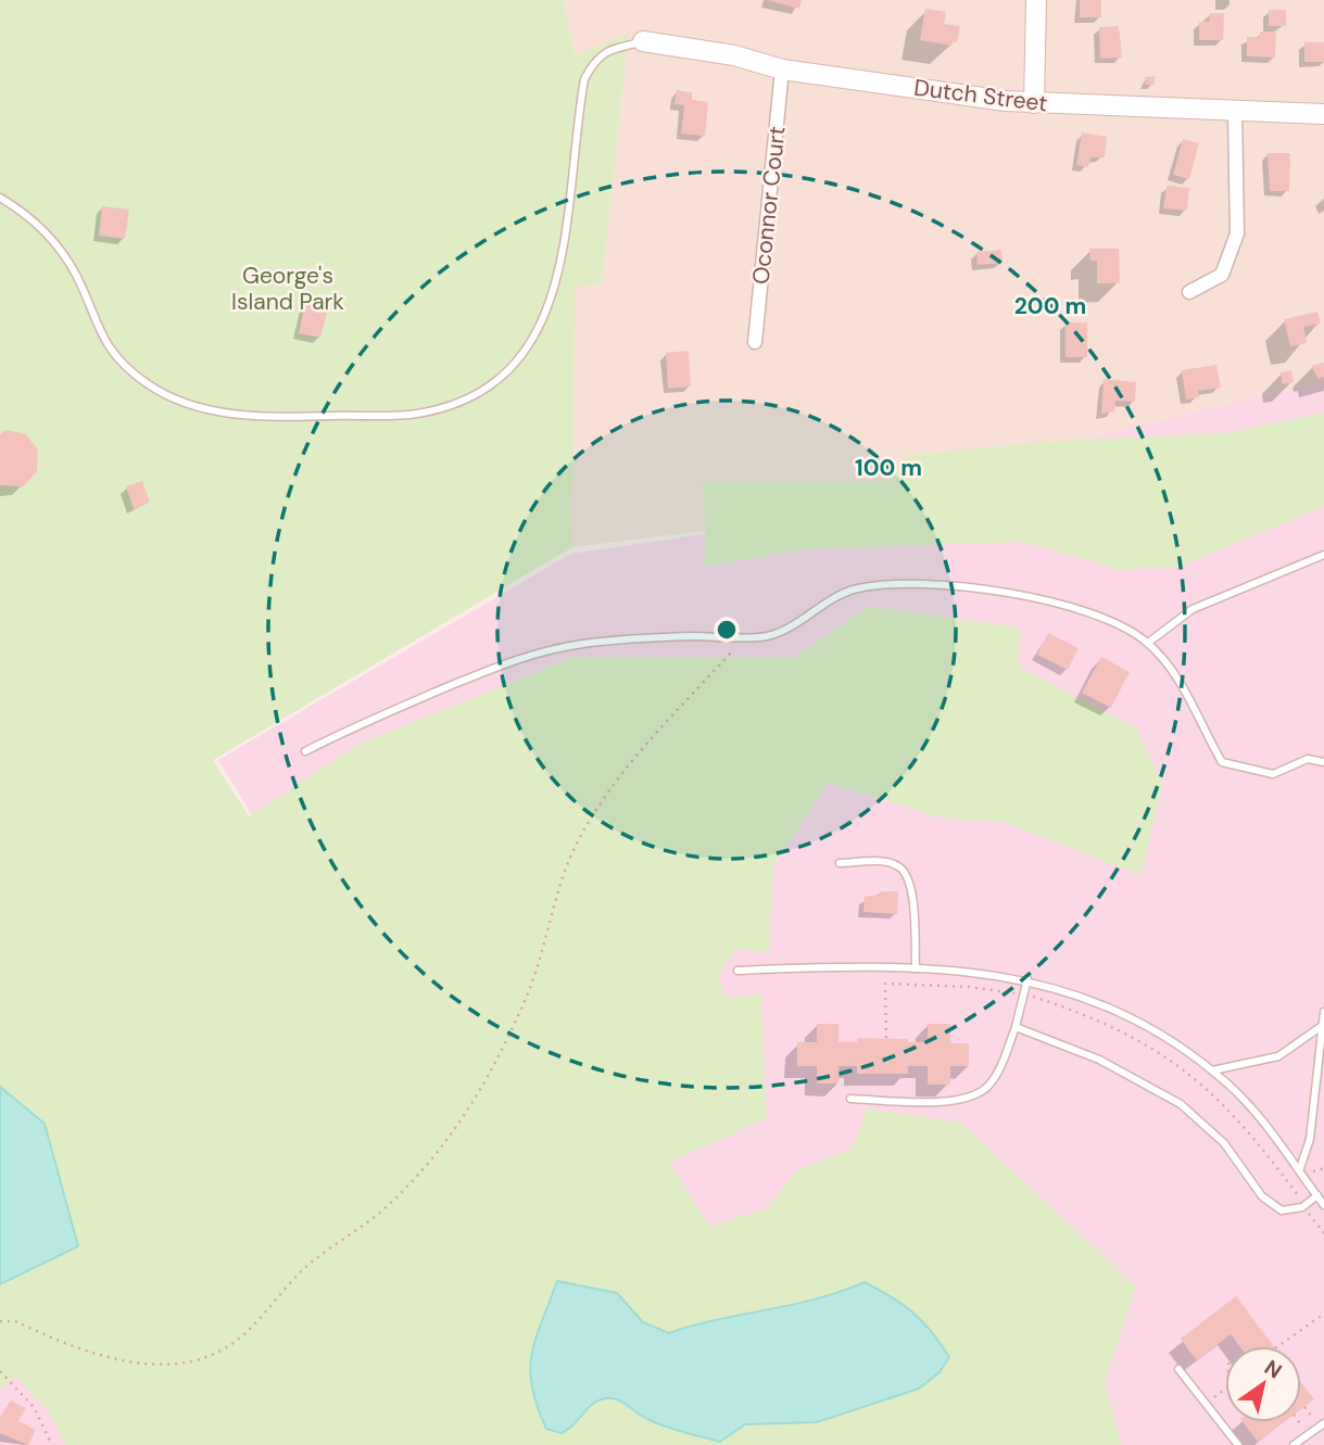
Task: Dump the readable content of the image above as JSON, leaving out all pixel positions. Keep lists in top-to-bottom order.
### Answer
{
  "streets": {
    "street": ["Dutch Street", "Oconnor Court"]
  },
  "crossings": [
    ["Dutch Street", "Oconnor Court"]
  ],
  "parks": ["George's Island Park"],
  "north": "top right",
  "rings": ["200 m", "100 m"]
}
